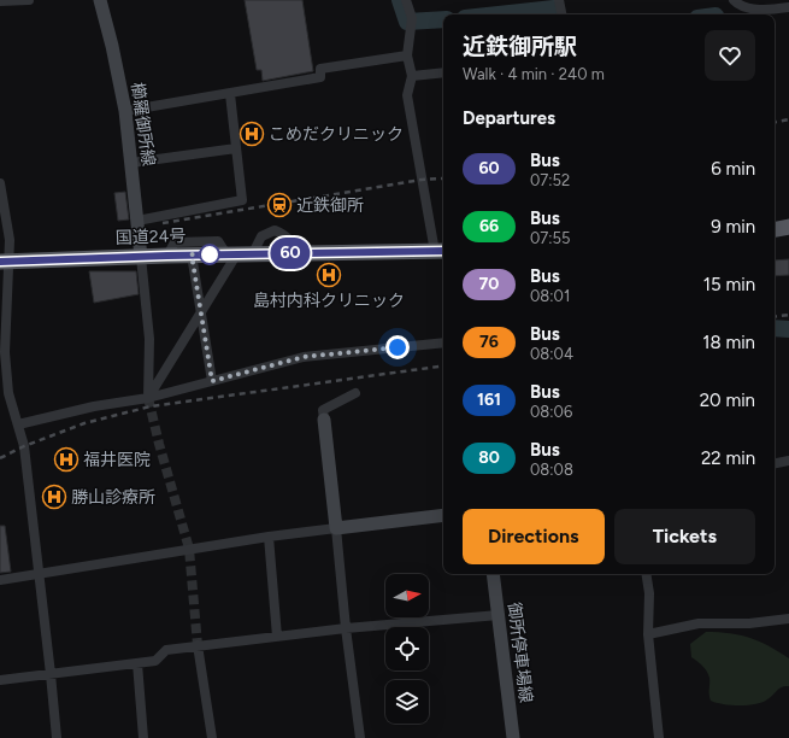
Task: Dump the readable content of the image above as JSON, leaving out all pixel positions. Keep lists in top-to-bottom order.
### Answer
{
  "streets": {
    "highway": ["国道24号"],
    "main road": ["櫛羅御所線", "御所停車場線"]
  },
  "crossings": [
    ["櫛羅御所線", "国道24号"]
  ],
  "places": {
    "hospital": [
      "こめだクリニック",
      "島村内科クリニック",
      "福井医院",
      "勝山診療所"
    ],
    "station": ["近鉄御所"]
  },
  "lines": ["bus line 60"],
  "north": "right",
  "page": {
    "on_map": "60",
    "heading": [
      ["近鉄御所駅", "Walk · 4 min · 240 m"],
      "Departures"
    ],
    "list": [
      {
        "mark": "60",
        "name": "Bus",
        "note": "07:52",
        "value": "6 min"
      },
      {
        "mark": "66",
        "name": "Bus",
        "note": "07:55",
        "value": "9 min"
      },
      {
        "mark": "70",
        "name": "Bus",
        "note": "08:01",
        "value": "15 min"
      },
      {
        "mark": "76",
        "name": "Bus",
        "note": "08:04",
        "value": "18 min"
      },
      {
        "mark": "161",
        "name": "Bus",
        "note": "08:06",
        "value": "20 min"
      },
      {
        "mark": "80",
        "name": "Bus",
        "note": "08:08",
        "value": "22 min"
      }
    ],
    "buttons": ["Directions", "Tickets"]
  }
}
